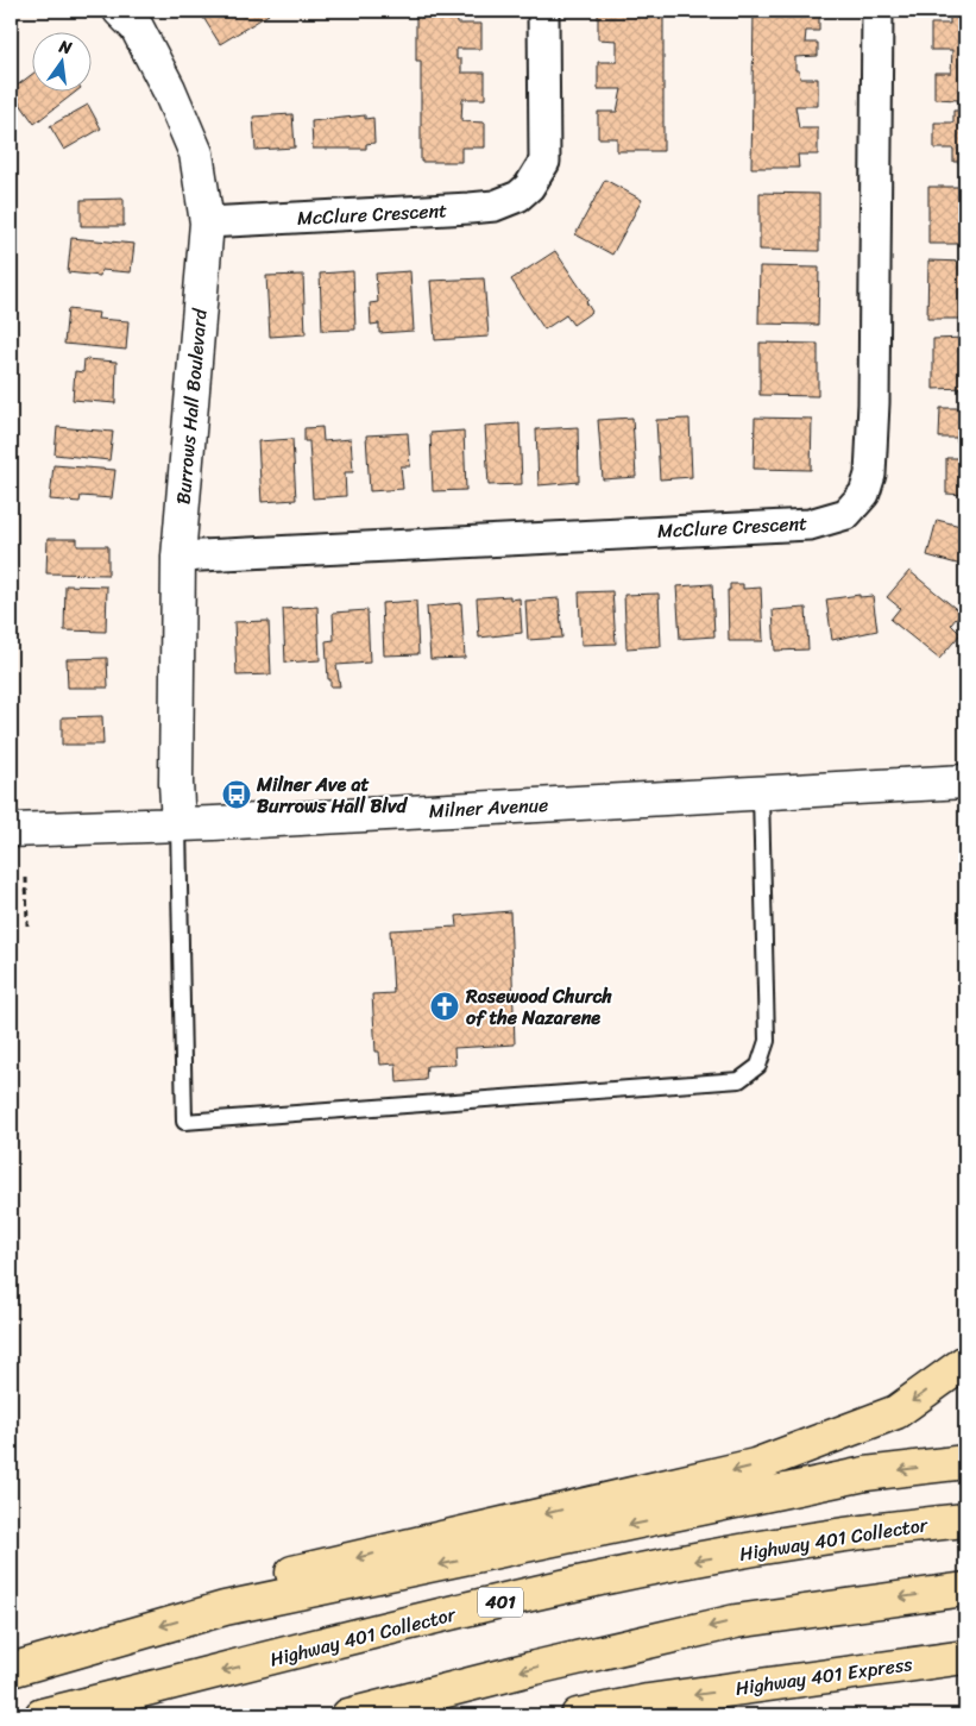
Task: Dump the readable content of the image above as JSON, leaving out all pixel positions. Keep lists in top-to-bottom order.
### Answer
{
  "streets": {
    "highway": ["Highway 401 Collector", "401", "Highway 401 Express"],
    "main road": ["Burrows Hall Boulevard", "Milner Avenue"],
    "street": ["McClure Crescent"]
  },
  "crossings": [
    ["McClure Crescent", "Burrows Hall Boulevard"],
    ["Burrows Hall Boulevard", "Milner Avenue"]
  ],
  "places": {
    "bus stop": ["Milner Ave at Burrows Hall Blvd"],
    "church": ["Rosewood Church of the Nazarene"]
  },
  "north": "top"
}
